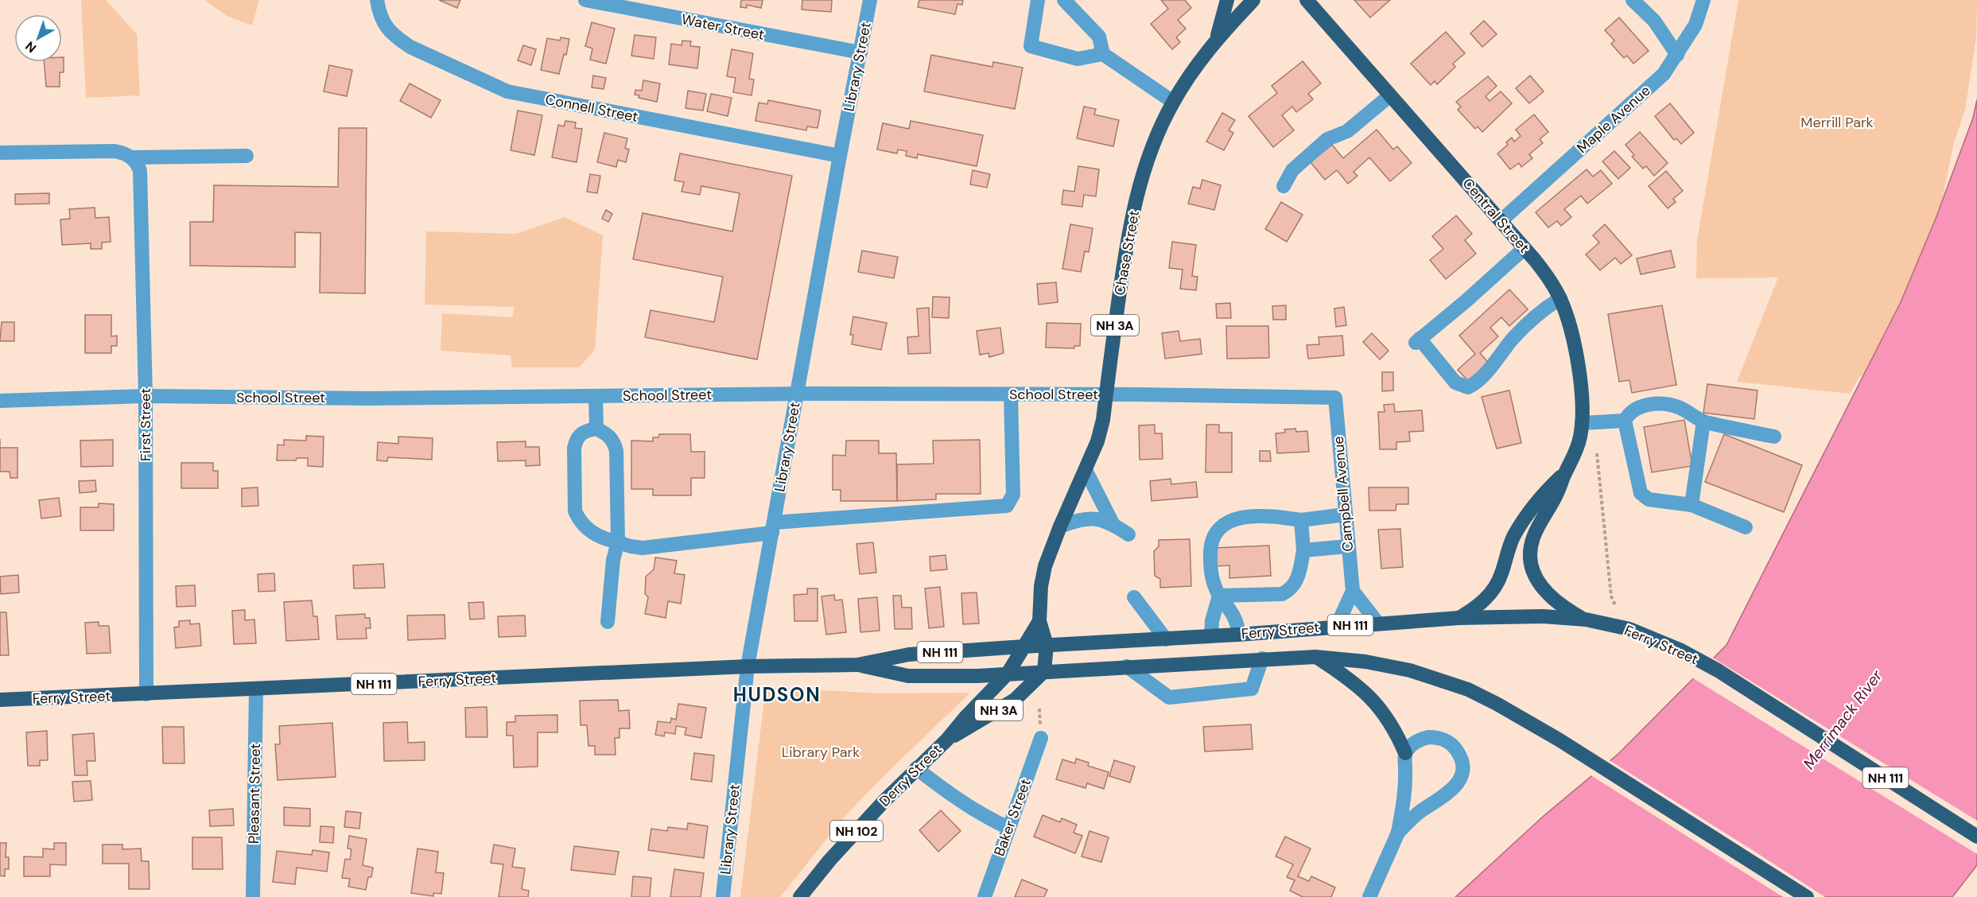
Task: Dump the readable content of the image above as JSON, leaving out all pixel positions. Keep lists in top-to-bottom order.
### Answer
{
  "streets": {
    "main road": [
      "Central Street",
      "Chase Street",
      "NH 3A",
      "NH 111",
      "Ferry Street",
      "Derry Street",
      "NH 102"
    ],
    "street": [
      "Water Street",
      "Library Street",
      "Connell Street",
      "Maple Avenue",
      "School Street",
      "First Street",
      "Campbell Avenue",
      "Pleasant Street",
      "Baker Street"
    ]
  },
  "crossings": [
    ["Water Street", "Library Street"],
    ["Library Street", "Connell Street"],
    ["Library Street", "School Street"],
    ["Library Street", "Ferry Street"],
    ["Maple Avenue", "Central Street"],
    ["Chase Street", "NH 3A"],
    ["Chase Street", "School Street"],
    ["Chase Street", "Ferry Street"],
    ["Chase Street", "Derry Street"],
    ["NH 3A", "Ferry Street"],
    ["NH 3A", "Derry Street"],
    ["School Street", "First Street"],
    ["School Street", "Campbell Avenue"],
    ["First Street", "Ferry Street"],
    ["Ferry Street", "Derry Street"],
    ["Ferry Street", "Pleasant Street"]
  ],
  "districts": ["HUDSON"],
  "water": ["Merrimack River"],
  "parks": ["Merrill Park", "Library Park"],
  "north": "bottom left"
}
